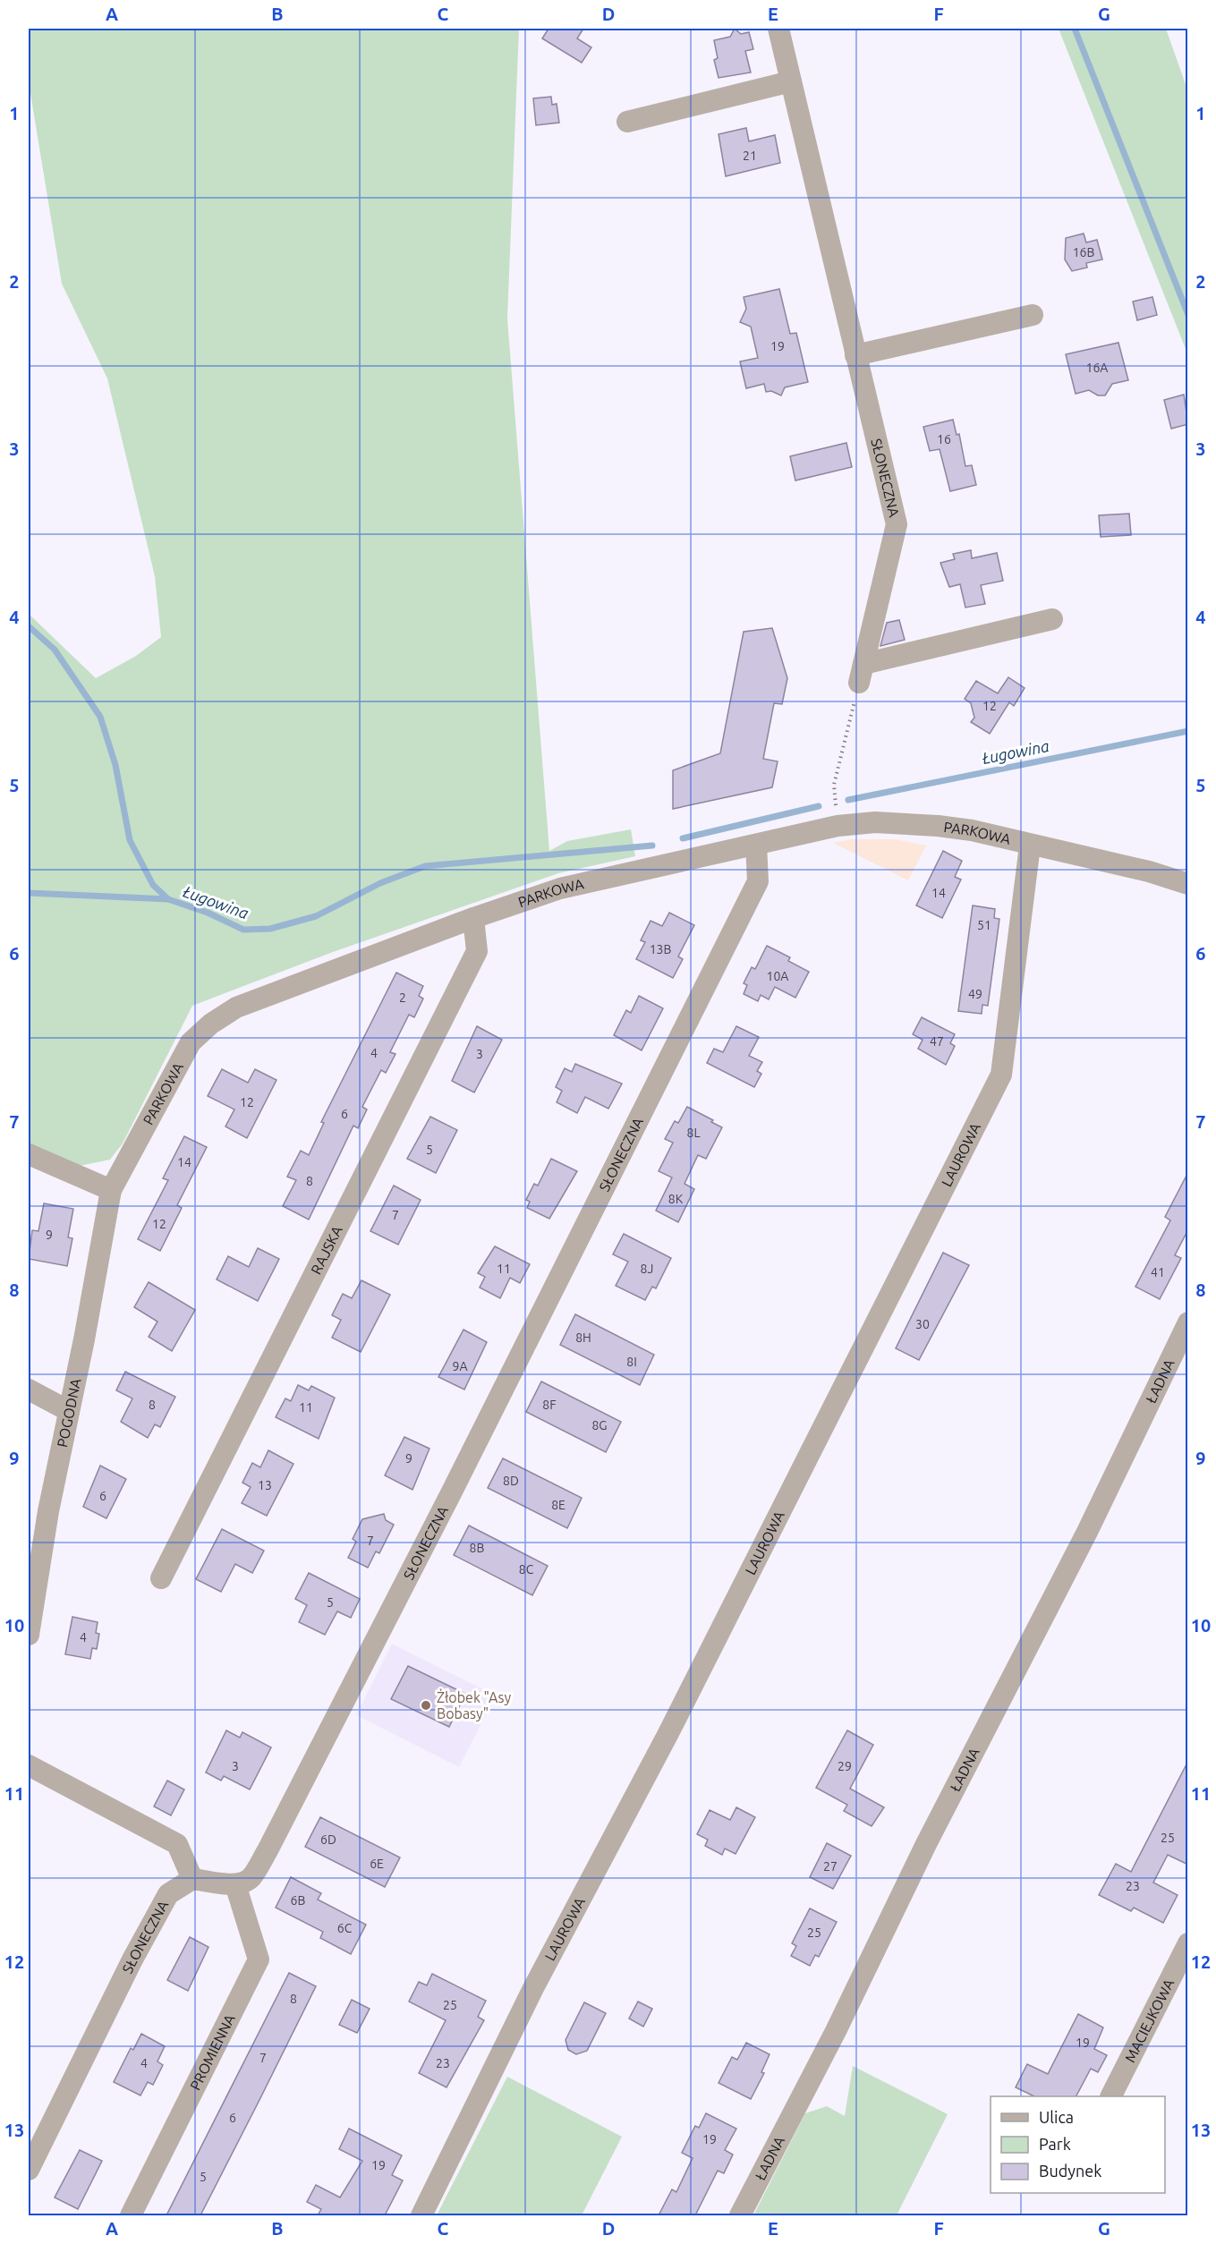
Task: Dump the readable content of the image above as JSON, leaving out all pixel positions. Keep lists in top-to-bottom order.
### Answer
{
  "streets": {
    "street": [
      "SŁONECZNA",
      "PARKOWA",
      "LAUROWA",
      "RAJSKA",
      "ŁADNA",
      "POGODNA",
      "MACIEJKOWA",
      "PROMIENNA"
    ]
  },
  "crossings": [
    ["SŁONECZNA", "PARKOWA"],
    ["SŁONECZNA", "PROMIENNA"],
    ["PARKOWA", "LAUROWA"],
    ["PARKOWA", "RAJSKA"],
    ["PARKOWA", "POGODNA"]
  ],
  "water": ["Ługowina"],
  "places": ["Żłobek \"Asy Bobasy\""],
  "house_numbers": [
    "21",
    "16B",
    "19",
    "16A",
    "16",
    "12",
    "14",
    "51",
    "13B",
    "10A",
    "49",
    "2",
    "47",
    "4",
    "3",
    "12",
    "6",
    "8L",
    "5",
    "14",
    "8",
    "8K",
    "7",
    "12",
    "9",
    "11",
    "8J",
    "41",
    "30",
    "8H",
    "8I",
    "9A",
    "8",
    "8F",
    "11",
    "8G",
    "9",
    "8D",
    "13",
    "6",
    "8E",
    "7",
    "8B",
    "8C",
    "5",
    "4",
    "3",
    "29",
    "25",
    "6D",
    "6E",
    "27",
    "23",
    "6B",
    "6C",
    "25",
    "8",
    "25",
    "19",
    "7",
    "4",
    "23",
    "6",
    "19",
    "19",
    "5"
  ],
  "legend": ["Ulica", "Park", "Budynek"],
  "grid": {
    "columns": [
      "A",
      "B",
      "C",
      "D",
      "E",
      "F",
      "G"
    ],
    "rows": [
      "1",
      "2",
      "3",
      "4",
      "5",
      "6",
      "7",
      "8",
      "9",
      "10",
      "11",
      "12",
      "13"
    ]
  }
}
